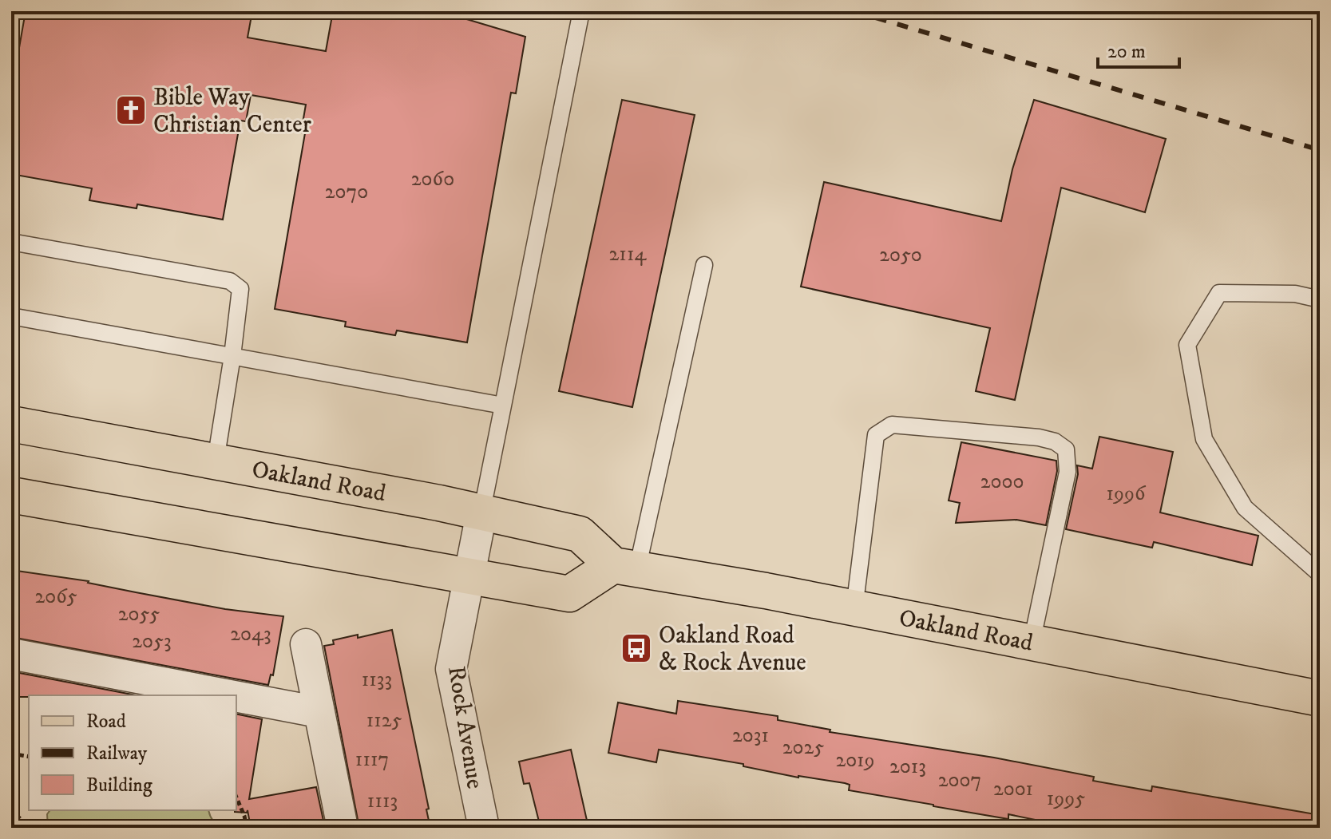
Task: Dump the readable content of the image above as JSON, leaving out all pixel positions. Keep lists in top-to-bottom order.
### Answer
{
  "streets": {
    "main road": ["Oakland Road"],
    "street": ["Rock Avenue"]
  },
  "crossings": [
    ["Oakland Road", "Rock Avenue"]
  ],
  "places": {
    "church": ["Bible Way Christian Center"],
    "bus stop": ["Oakland Road & Rock Avenue"]
  },
  "house_numbers": [
    "2060",
    "2070",
    "2114",
    "2050",
    "2000",
    "1996",
    "2065",
    "2055",
    "2043",
    "2053",
    "1133",
    "1125",
    "2031",
    "2025",
    "1117",
    "2019",
    "2013",
    "2007",
    "2001",
    "1995",
    "1113"
  ],
  "legend": ["Road", "Railway", "Building"],
  "scale_bar": "20 m"
}
